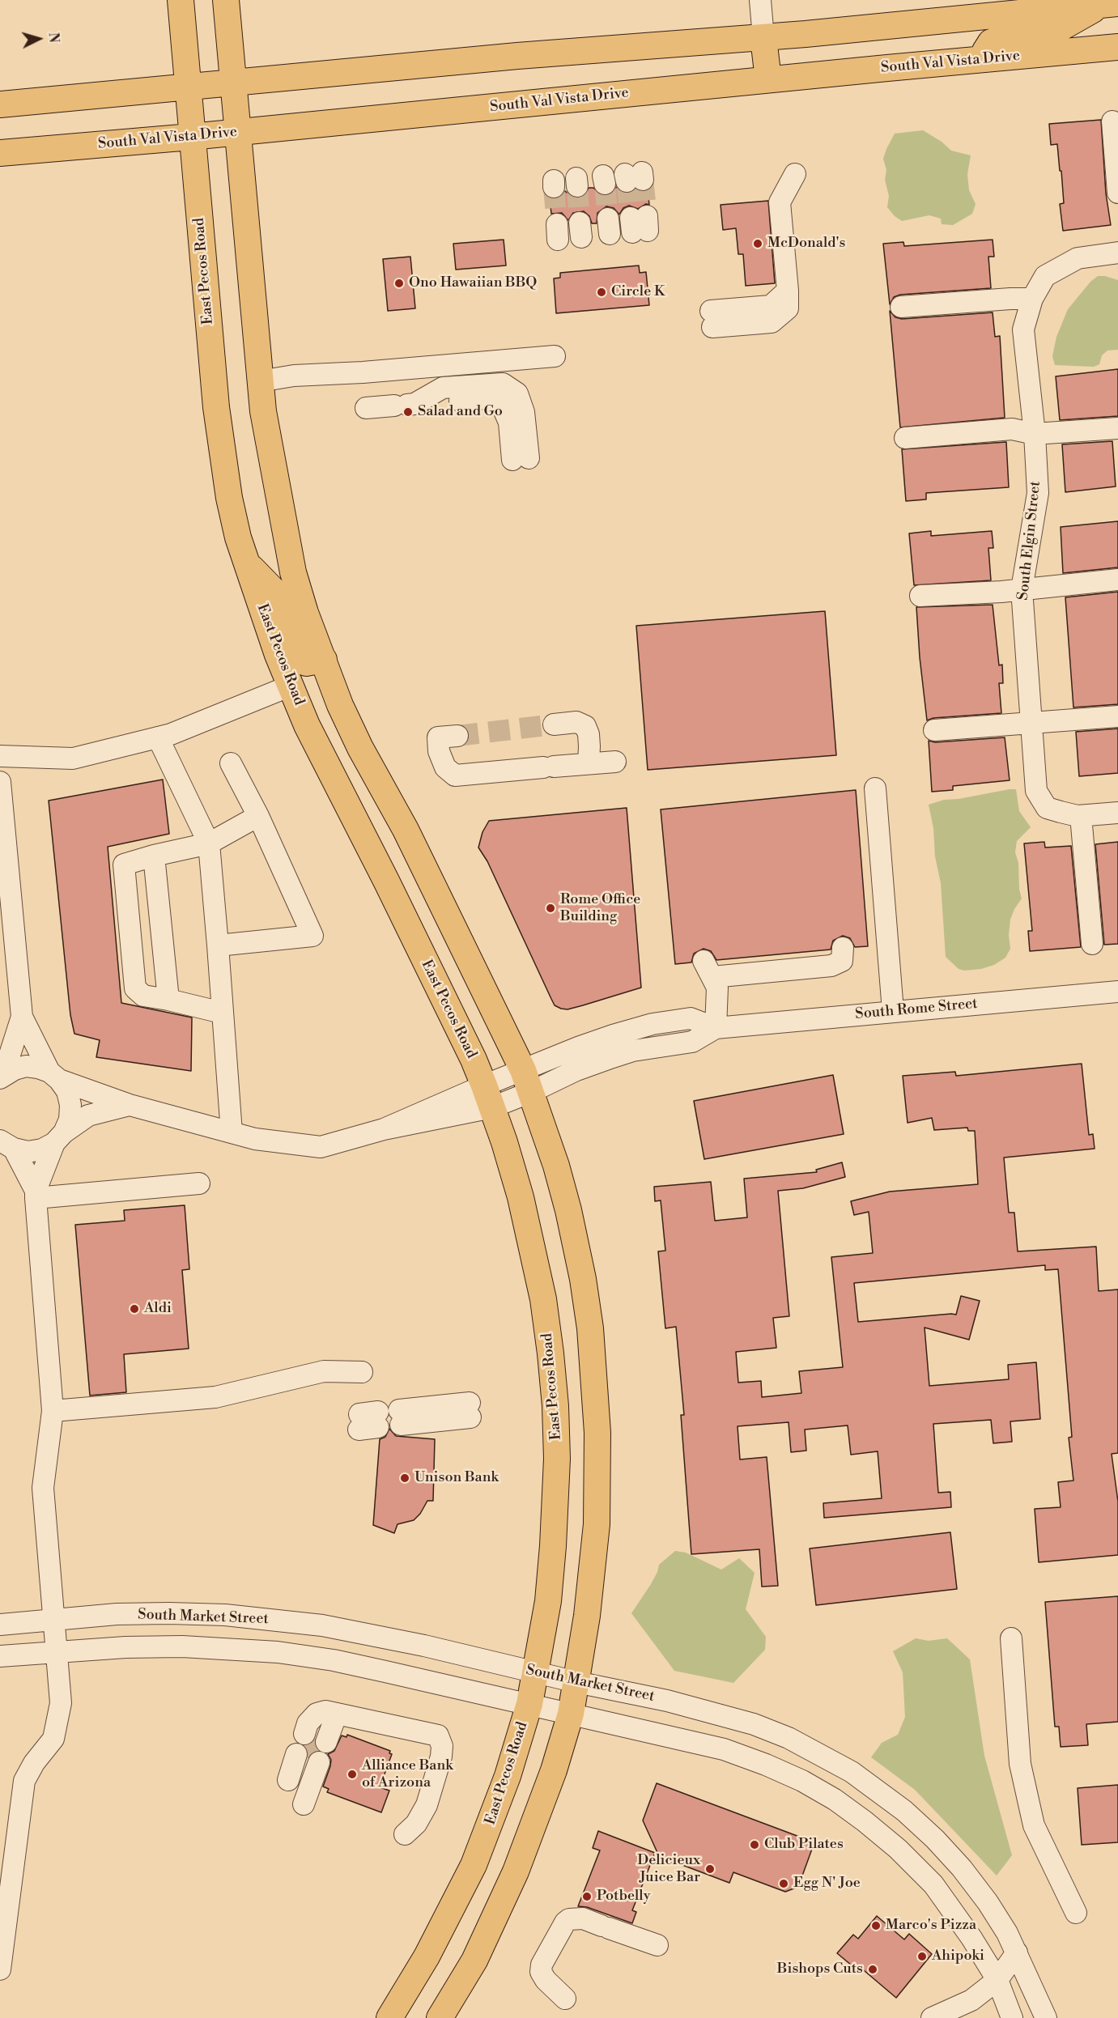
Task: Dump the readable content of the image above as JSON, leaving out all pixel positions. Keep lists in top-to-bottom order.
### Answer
{
  "streets": {
    "main road": ["South Val Vista Drive", "East Pecos Road"],
    "street": ["South Elgin Street", "South Rome Street", "South Market Street"]
  },
  "crossings": [
    ["South Val Vista Drive", "East Pecos Road"],
    ["East Pecos Road", "South Rome Street"],
    ["East Pecos Road", "South Market Street"]
  ],
  "places": [
    "McDonald's",
    "Ono Hawaiian BBQ",
    "Circle K",
    "Salad and Go",
    "Rome Office Building",
    "Aldi",
    "Unison Bank",
    "Alliance Bank of Arizona",
    "Club Pilates",
    "Delicieux Juice Bar",
    "Egg N' Joe",
    "Potbelly",
    "Marco's Pizza",
    "Ahipoki",
    "Bishops Cuts"
  ],
  "north": "right"
}
